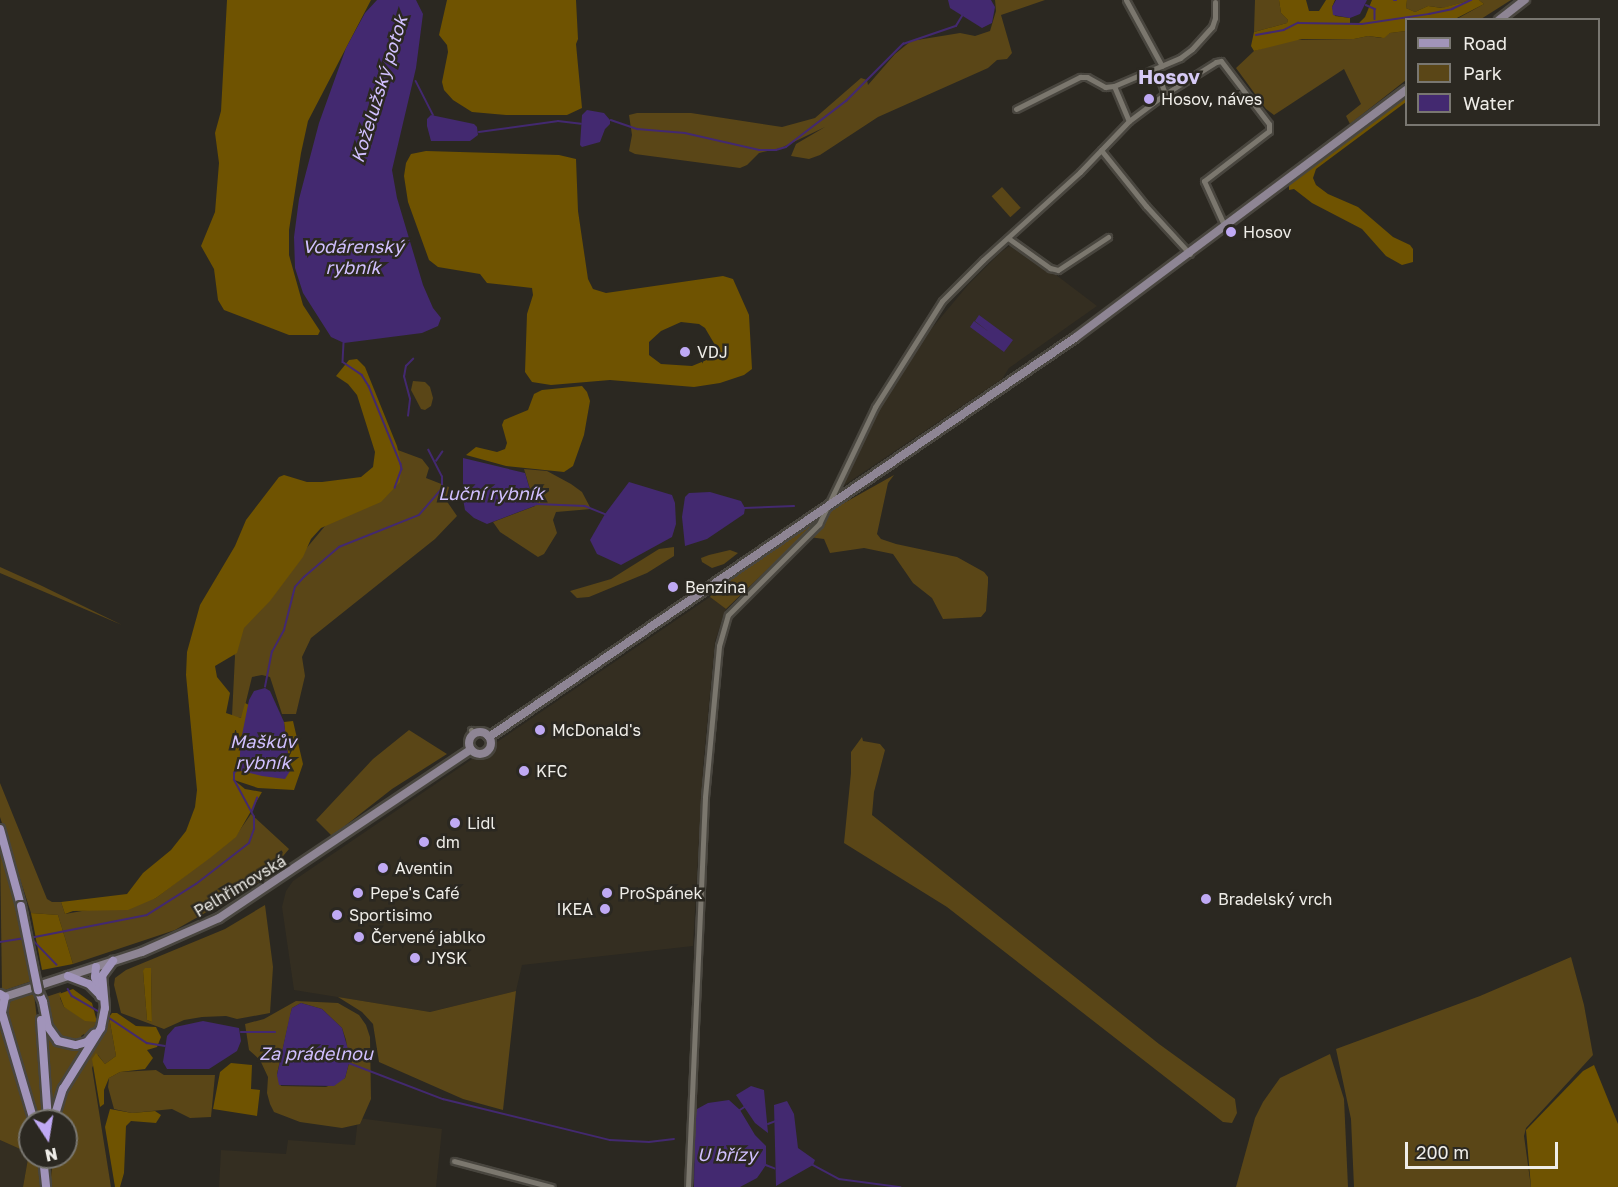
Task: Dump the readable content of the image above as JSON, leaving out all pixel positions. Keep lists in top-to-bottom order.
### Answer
{
  "streets": {
    "main road": ["Pelhřimovská"]
  },
  "districts": ["Hosov"],
  "water": [
    "Koželužský potok",
    "Vodárenský rybník",
    "Luční rybník",
    "Maškův rybník",
    "Za prádelnou",
    "U břízy"
  ],
  "places": [
    "Hosov, náves",
    "Hosov",
    "VDJ",
    "Benzina",
    "McDonald's",
    "KFC",
    "Lidl",
    "dm",
    "Aventin",
    "Pepe's Café",
    "ProSpánek",
    "Bradelský vrch",
    "IKEA",
    "Sportisimo",
    "Červené jablko",
    "JYSK"
  ],
  "legend": ["Road", "Park", "Water"],
  "scale_bar": "200 m",
  "north": "bottom"
}
